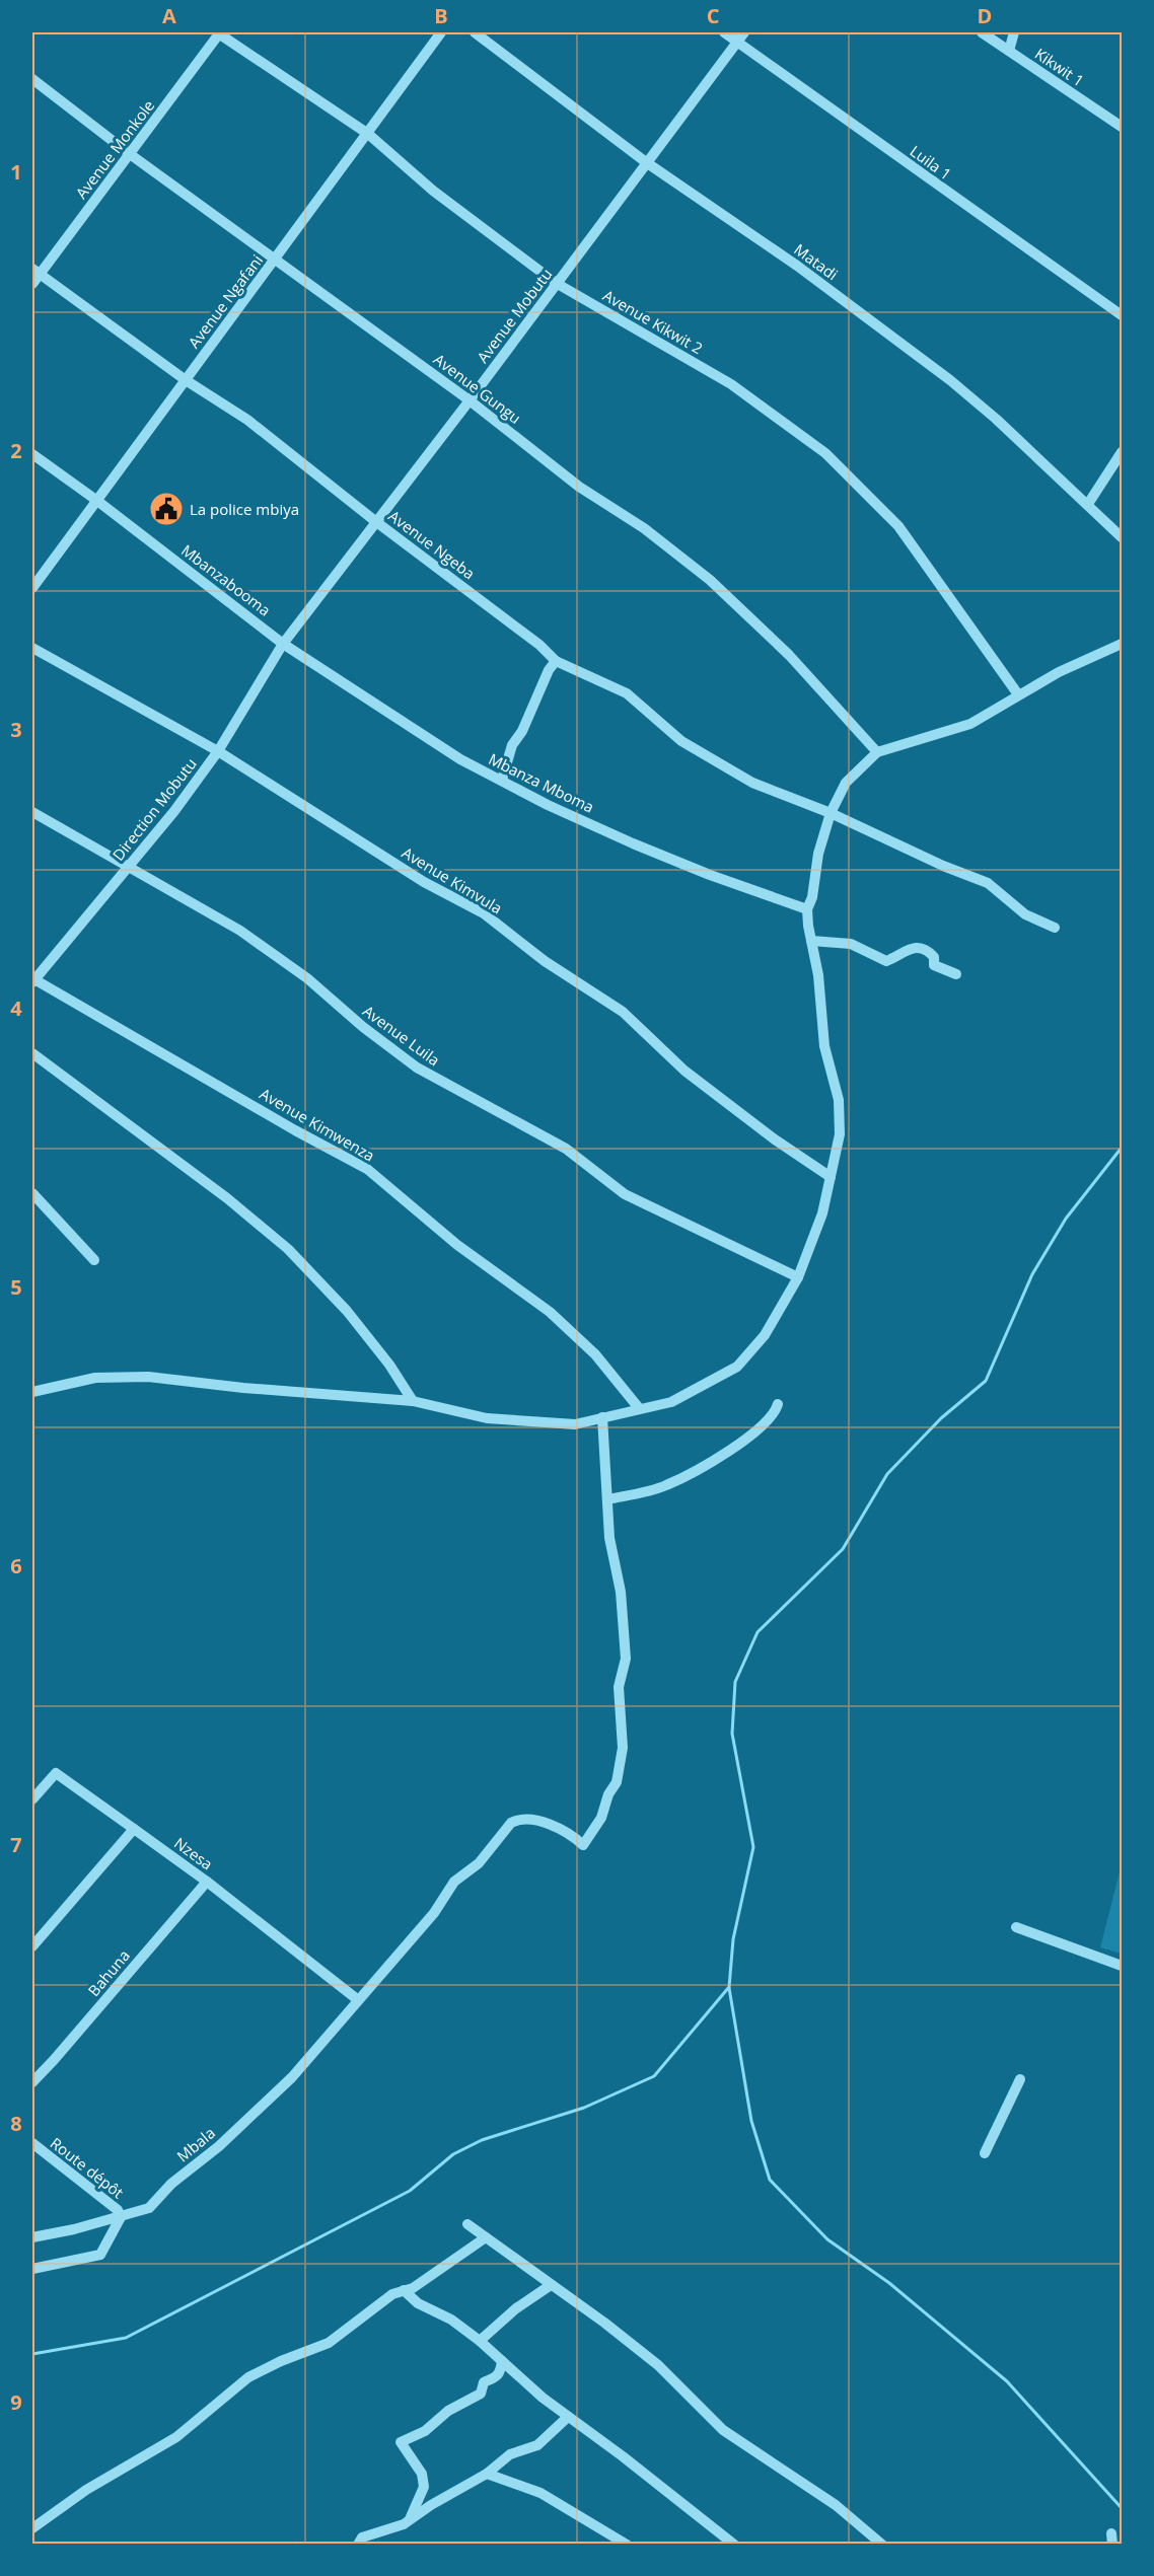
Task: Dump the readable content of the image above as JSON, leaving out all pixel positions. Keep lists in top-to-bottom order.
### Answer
{
  "streets": {
    "street": [
      "Kikwit 1",
      "Avenue Monkole",
      "Luila 1",
      "Matadi",
      "Avenue Ngafani",
      "Avenue Mobutu",
      "Avenue Kikwit 2",
      "Avenue Gungu",
      "Avenue Ngeba",
      "Mbanzabooma",
      "Mbanza Mboma",
      "Direction Mobutu",
      "Avenue Kimvula",
      "Avenue Luila",
      "Avenue Kimwenza",
      "Nzesa",
      "Bahuna",
      "Mbala",
      "Route dépôt"
    ]
  },
  "crossings": [
    ["Avenue Monkole", "Avenue Kikwit 2"],
    ["Avenue Monkole", "Avenue Gungu"],
    ["Avenue Monkole", "Avenue Ngeba"],
    ["Luila 1", "Avenue Mobutu"],
    ["Matadi", "Avenue Mobutu"],
    ["Avenue Ngafani", "Avenue Kikwit 2"],
    ["Avenue Ngafani", "Avenue Gungu"],
    ["Avenue Ngafani", "Avenue Ngeba"],
    ["Avenue Ngafani", "Mbanzabooma"],
    ["Avenue Mobutu", "Avenue Kikwit 2"],
    ["Avenue Mobutu", "Avenue Gungu"],
    ["Avenue Mobutu", "Avenue Ngeba"],
    ["Avenue Mobutu", "Mbanzabooma"],
    ["Avenue Mobutu", "Mbanza Mboma"],
    ["Avenue Mobutu", "Direction Mobutu"],
    ["Mbanzabooma", "Mbanza Mboma"],
    ["Mbanzabooma", "Direction Mobutu"],
    ["Mbanza Mboma", "Direction Mobutu"],
    ["Direction Mobutu", "Avenue Kimvula"],
    ["Direction Mobutu", "Avenue Luila"],
    ["Direction Mobutu", "Avenue Kimwenza"],
    ["Nzesa", "Bahuna"],
    ["Nzesa", "Mbala"],
    ["Mbala", "Route dépôt"]
  ],
  "places": {
    "public building": ["La police mbiya"]
  },
  "grid": {
    "columns": [
      "A",
      "B",
      "C",
      "D"
    ],
    "rows": [
      "1",
      "2",
      "3",
      "4",
      "5",
      "6",
      "7",
      "8",
      "9"
    ]
  }
}
